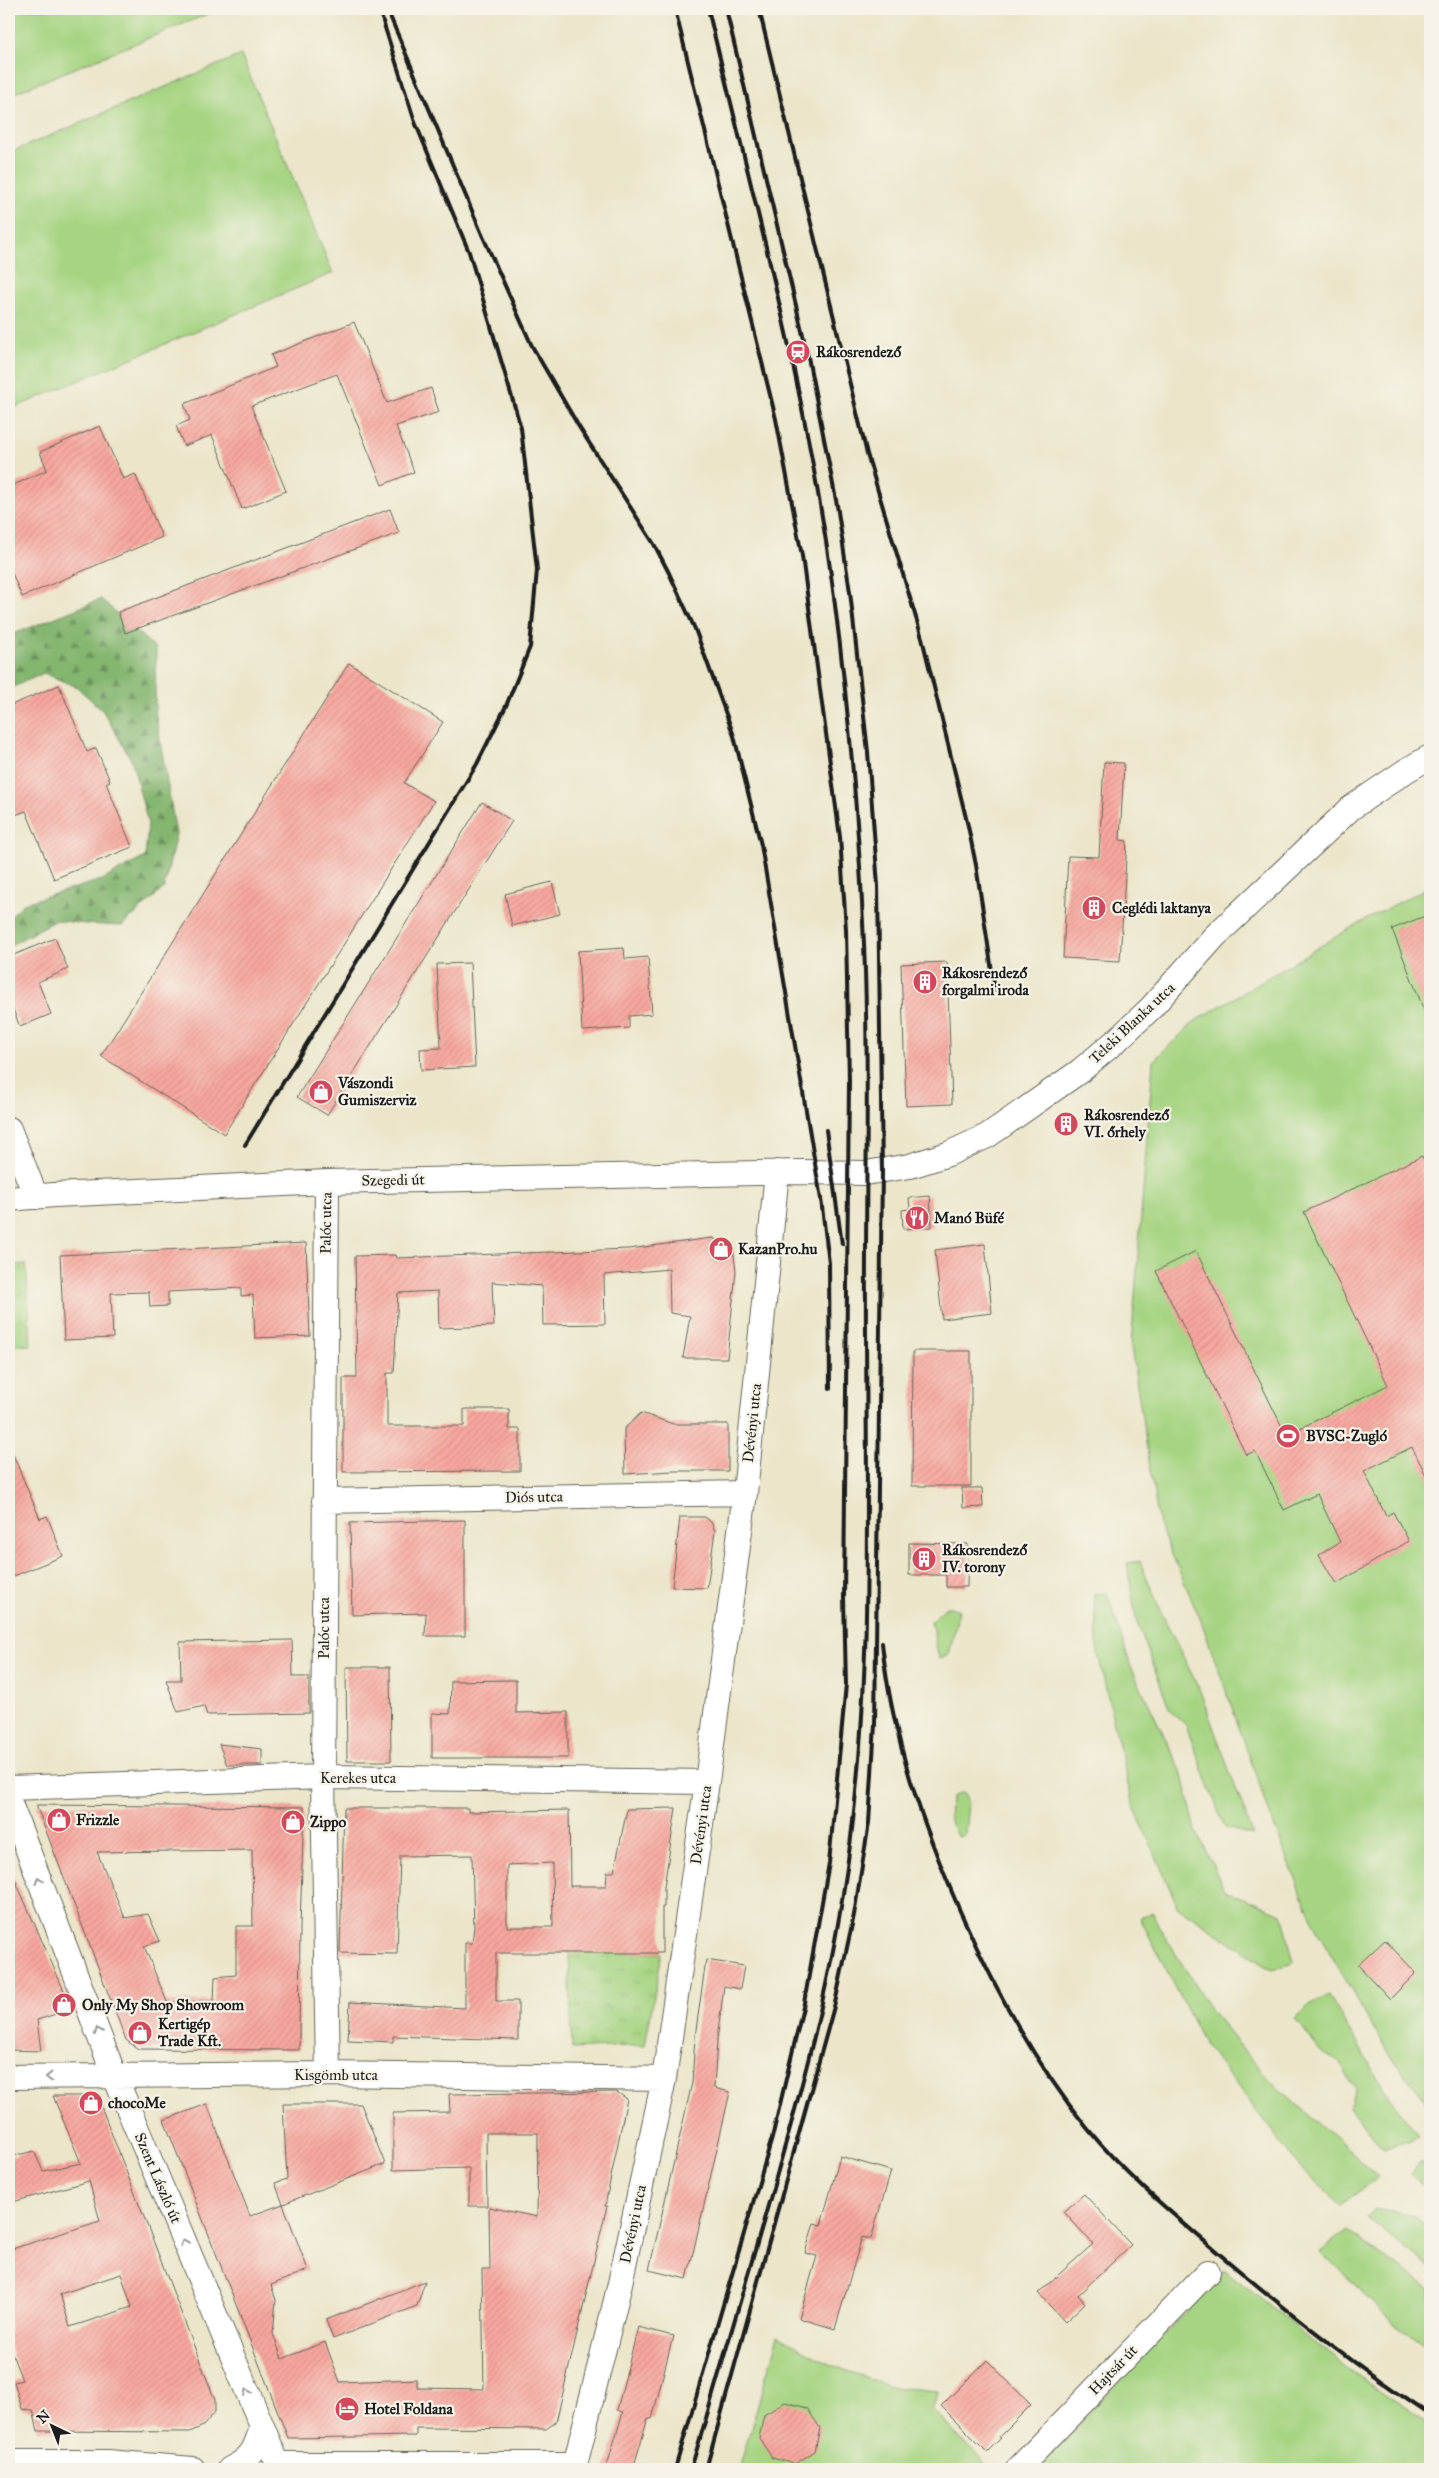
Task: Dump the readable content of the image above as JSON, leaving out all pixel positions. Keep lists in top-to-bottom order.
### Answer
{
  "streets": {
    "street": [
      "Teleki Blanka utca",
      "Szegedi út",
      "Palóc utca",
      "Dévényi utca",
      "Diós utca",
      "Kerekes utca",
      "Kisgömb utca",
      "Szent László út",
      "Hajtsár út"
    ]
  },
  "crossings": [
    ["Teleki Blanka utca", "Szegedi út"],
    ["Teleki Blanka utca", "Dévényi utca"],
    ["Szegedi út", "Palóc utca"],
    ["Szegedi út", "Dévényi utca"],
    ["Palóc utca", "Diós utca"],
    ["Palóc utca", "Kerekes utca"],
    ["Palóc utca", "Kisgömb utca"],
    ["Dévényi utca", "Diós utca"],
    ["Dévényi utca", "Kerekes utca"],
    ["Dévényi utca", "Kisgömb utca"],
    ["Kisgömb utca", "Szent László út"]
  ],
  "one_way": ["Szent László út"],
  "places": {
    "station": ["Rákosrendező"],
    "building": [
      "Ceglédi laktanya",
      "Rákosrendező forgalmi iroda",
      "Rákosrendező VI. őrhely",
      "Rákosrendező IV. torony"
    ],
    "shop": [
      "Vászondi Gumiszerviz",
      "KazanPro.hu",
      "Frizzle",
      "Zippo",
      "Only My Shop Showroom",
      "Kertigép Trade Kft.",
      "chocoMe"
    ],
    "restaurant": ["Manó Büfé"],
    "sports": ["BVSC-Zugló"],
    "hotel": ["Hotel Foldana"]
  },
  "north": "top left"
}
